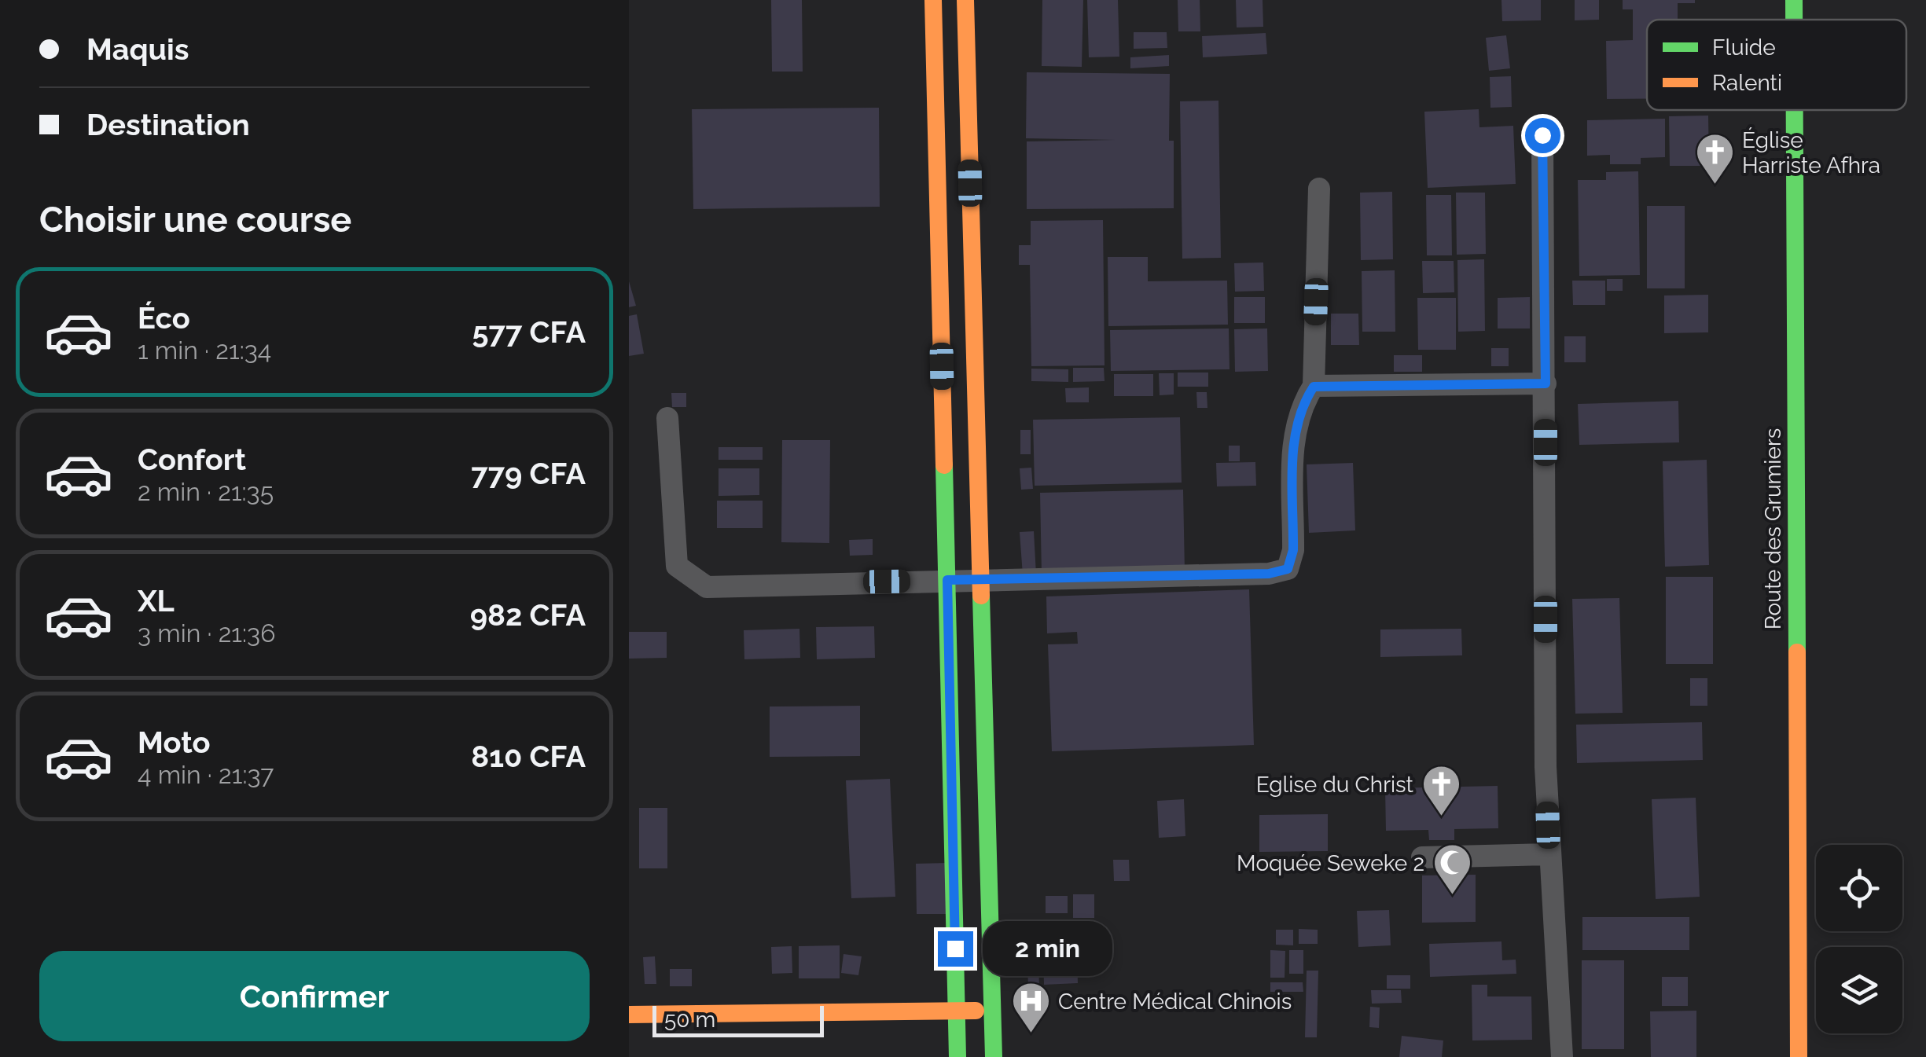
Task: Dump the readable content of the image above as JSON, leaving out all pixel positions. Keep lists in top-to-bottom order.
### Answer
{
  "streets": {
    "main road": ["Route des Grumiers"]
  },
  "places": {
    "church": ["Église Harriste Afhra", "Eglise du Christ"],
    "mosque": ["Moquée Seweke 2"],
    "hospital": ["Centre Médical Chinois"]
  },
  "legend": ["Fluide", "Ralenti"],
  "scale_bar": "50 m",
  "page": {
    "banner": ["Maquis", "Destination"],
    "heading": "Choisir une course",
    "list": [
      {
        "name": "Éco",
        "note": "1 min · 21:34",
        "value": "577 CFA"
      },
      {
        "name": "Confort",
        "note": "2 min · 21:35",
        "value": "779 CFA"
      },
      {
        "name": "XL",
        "note": "3 min · 21:36",
        "value": "982 CFA"
      },
      {
        "name": "Moto",
        "note": "4 min · 21:37",
        "value": "810 CFA"
      }
    ],
    "bubble": "2 min",
    "buttons": "Confirmer",
    "scale": "50 m"
  }
}
